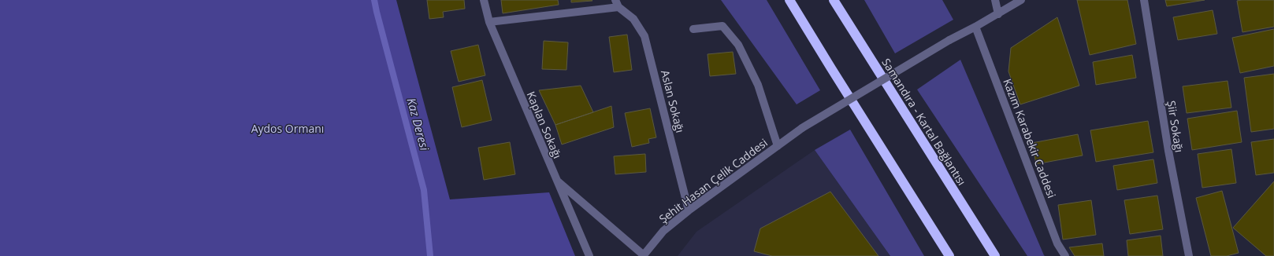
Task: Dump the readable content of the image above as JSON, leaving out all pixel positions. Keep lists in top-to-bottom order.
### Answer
{
  "streets": {
    "highway": ["Samandıra - Kartal Bağlantısı"],
    "street": [
      "Aslan Sokağı",
      "Kaplan Sokağı",
      "Şiir Sokağı",
      "Kazım Karabekir Caddesi",
      "Şehit Hasan Çelik Caddesi"
    ]
  },
  "crossings": [
    ["Aslan Sokağı", "Kaplan Sokağı"],
    ["Aslan Sokağı", "Şehit Hasan Çelik Caddesi"],
    ["Kazım Karabekir Caddesi", "Şehit Hasan Çelik Caddesi"]
  ],
  "water": ["Kaz Deresi"],
  "parks": ["Aydos Ormanı"]
}
